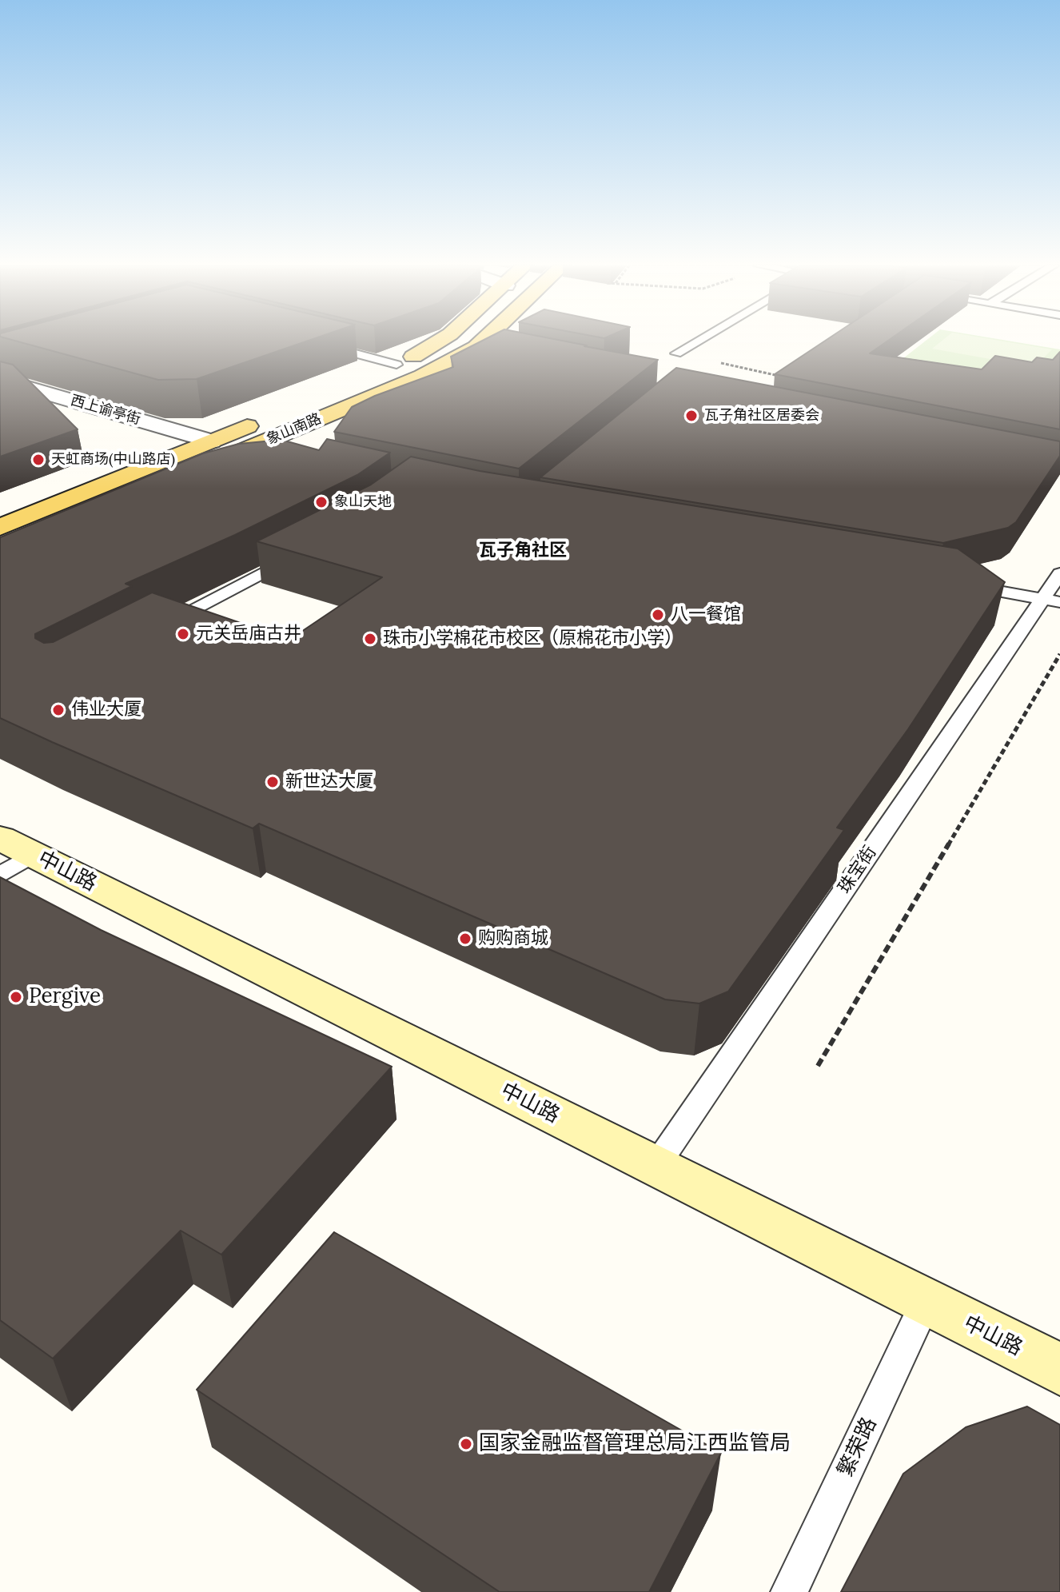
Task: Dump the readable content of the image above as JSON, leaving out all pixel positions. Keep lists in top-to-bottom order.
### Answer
{
  "streets": {
    "main road": ["象山南路", "中山路"],
    "street": ["西上谕亭街"],
    "lane": ["珠宝街", "繁荣路"]
  },
  "crossings": [
    ["西上谕亭街", "象山南路"],
    ["珠宝街", "中山路"],
    ["中山路", "繁荣路"]
  ],
  "districts": ["瓦子角社区"],
  "places": [
    "瓦子角社区居委会",
    "天虹商场(中山路店)",
    "象山天地",
    "八一餐馆",
    "元关岳庙古井",
    "珠市小学棉花市校区（原棉花市小学）",
    "伟业大厦",
    "新世达大厦",
    "购购商城",
    "Pergive",
    "国家金融监督管理总局江西监管局"
  ]
}
